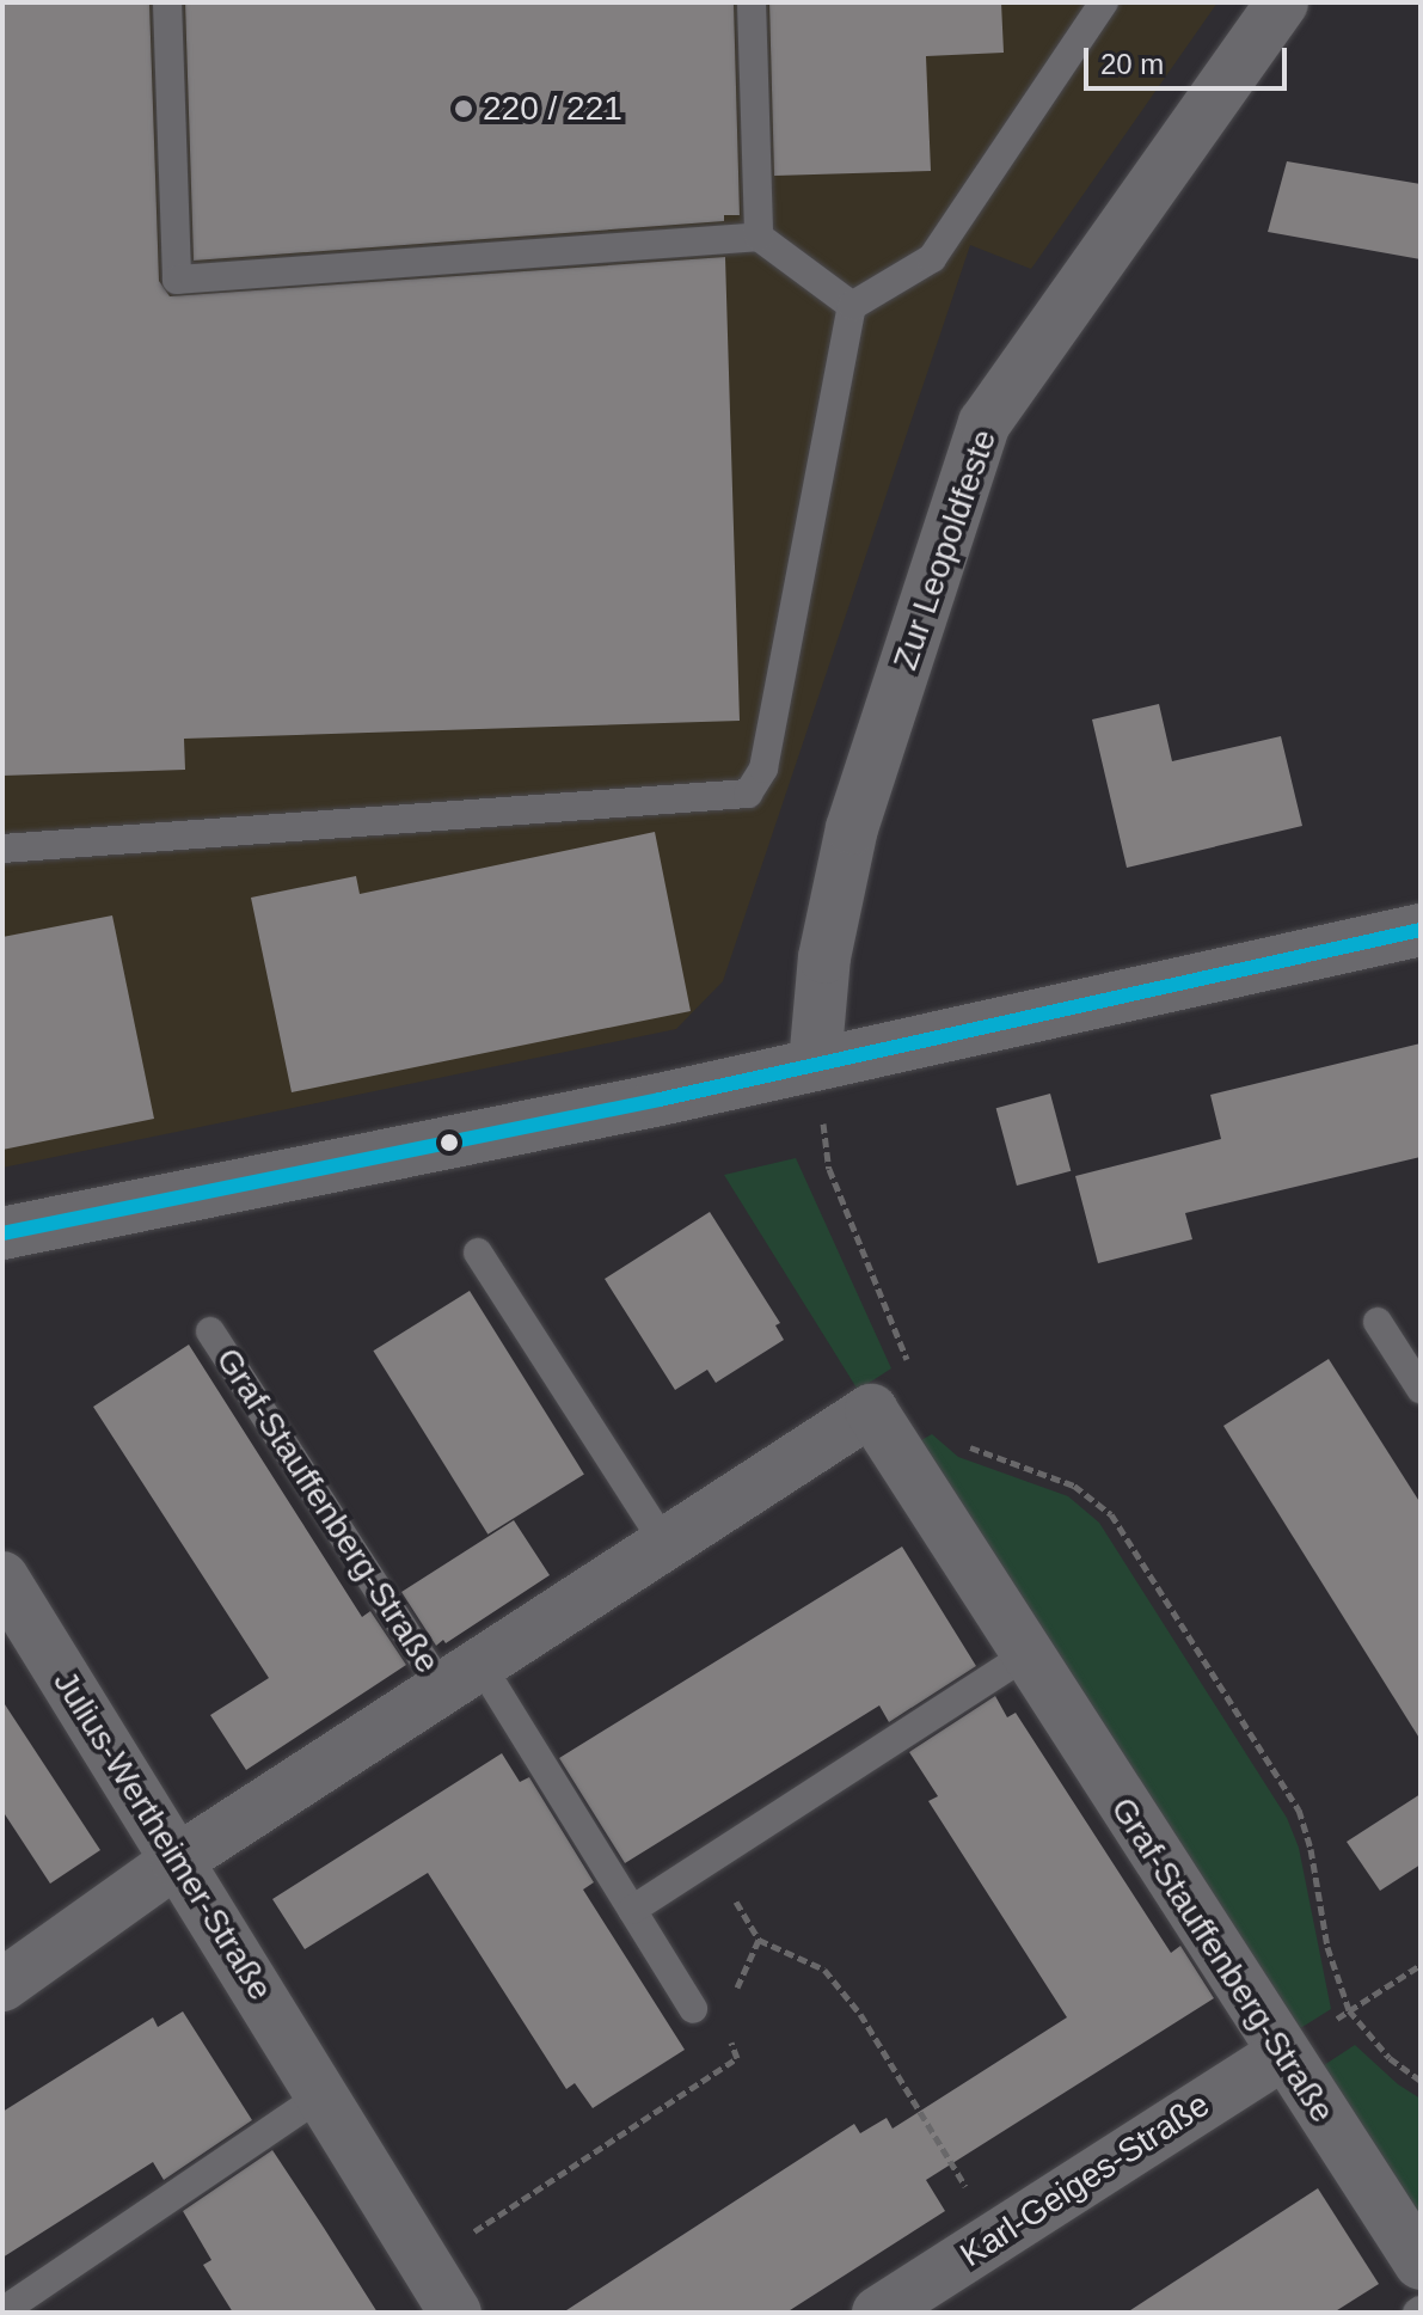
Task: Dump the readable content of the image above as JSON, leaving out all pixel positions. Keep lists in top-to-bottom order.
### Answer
{
  "streets": {
    "street": [
      "Zur Leopoldfeste",
      "Graf-Stauffenberg-Straße",
      "Julius-Wertheimer-Straße",
      "Karl-Geiges-Straße"
    ]
  },
  "crossings": [
    ["Graf-Stauffenberg-Straße", "Julius-Wertheimer-Straße"],
    ["Graf-Stauffenberg-Straße", "Karl-Geiges-Straße"]
  ],
  "places": ["220 / 221"],
  "scale_bar": "20 m"
}
